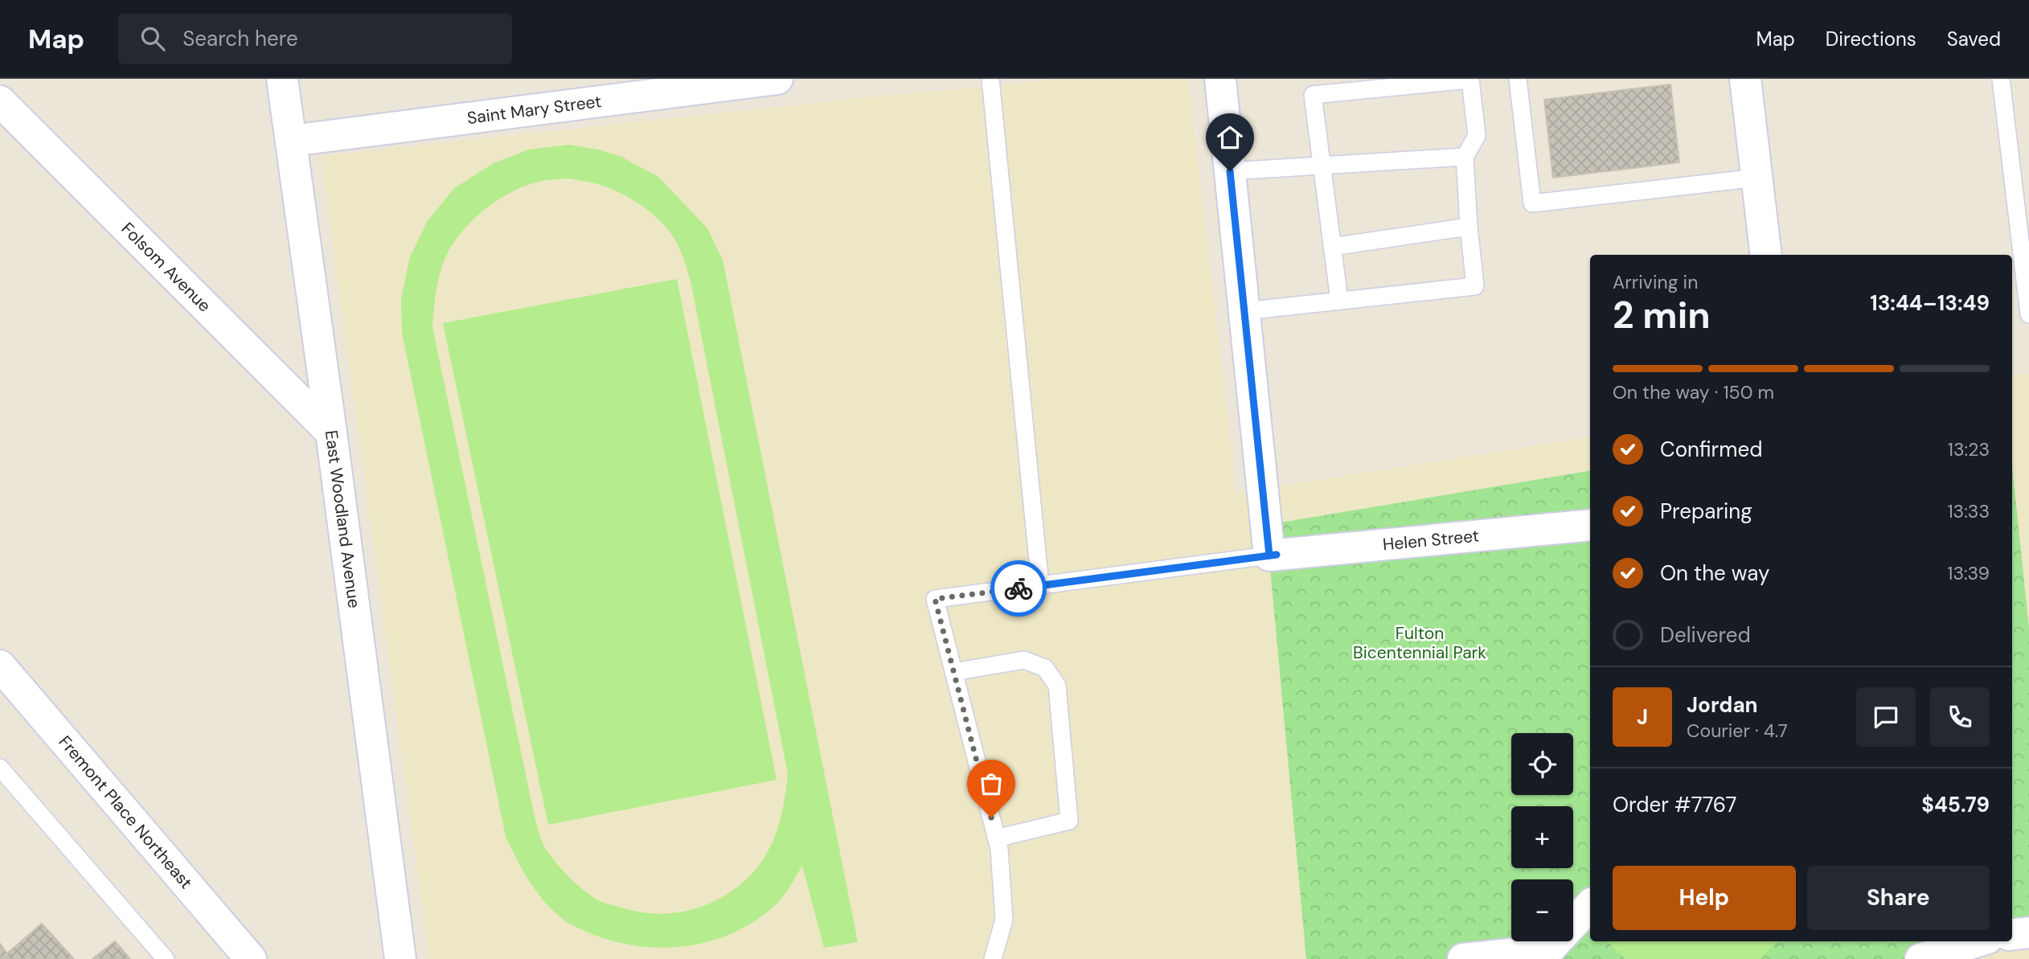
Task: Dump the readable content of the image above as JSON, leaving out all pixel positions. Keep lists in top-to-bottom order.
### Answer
{
  "streets": {
    "street": [
      "Saint Mary Street",
      "Folsom Avenue",
      "East Woodland Avenue",
      "Helen Street",
      "Fremont Place Northeast"
    ]
  },
  "crossings": [
    ["Saint Mary Street", "East Woodland Avenue"],
    ["Folsom Avenue", "East Woodland Avenue"]
  ],
  "parks": ["Fulton Bicentennial Park"],
  "page": {
    "header": "Map",
    "search": "Search here",
    "nav": ["Map", "Directions", "Saved"],
    "heading": ["2 min", "Arriving in", "13:44–13:49"],
    "panel": [
      "Jordan",
      "Courier · 4.7",
      "Order #7767",
      "$45.79"
    ],
    "bar": "On the way · 150 m",
    "list": [
      ["Confirmed", "13:23"],
      ["Preparing", "13:33"],
      ["On the way", "13:39"],
      "Delivered"
    ],
    "round": "J",
    "map_buttons": ["+", "−"],
    "buttons": ["Help", "Share"]
  }
}
